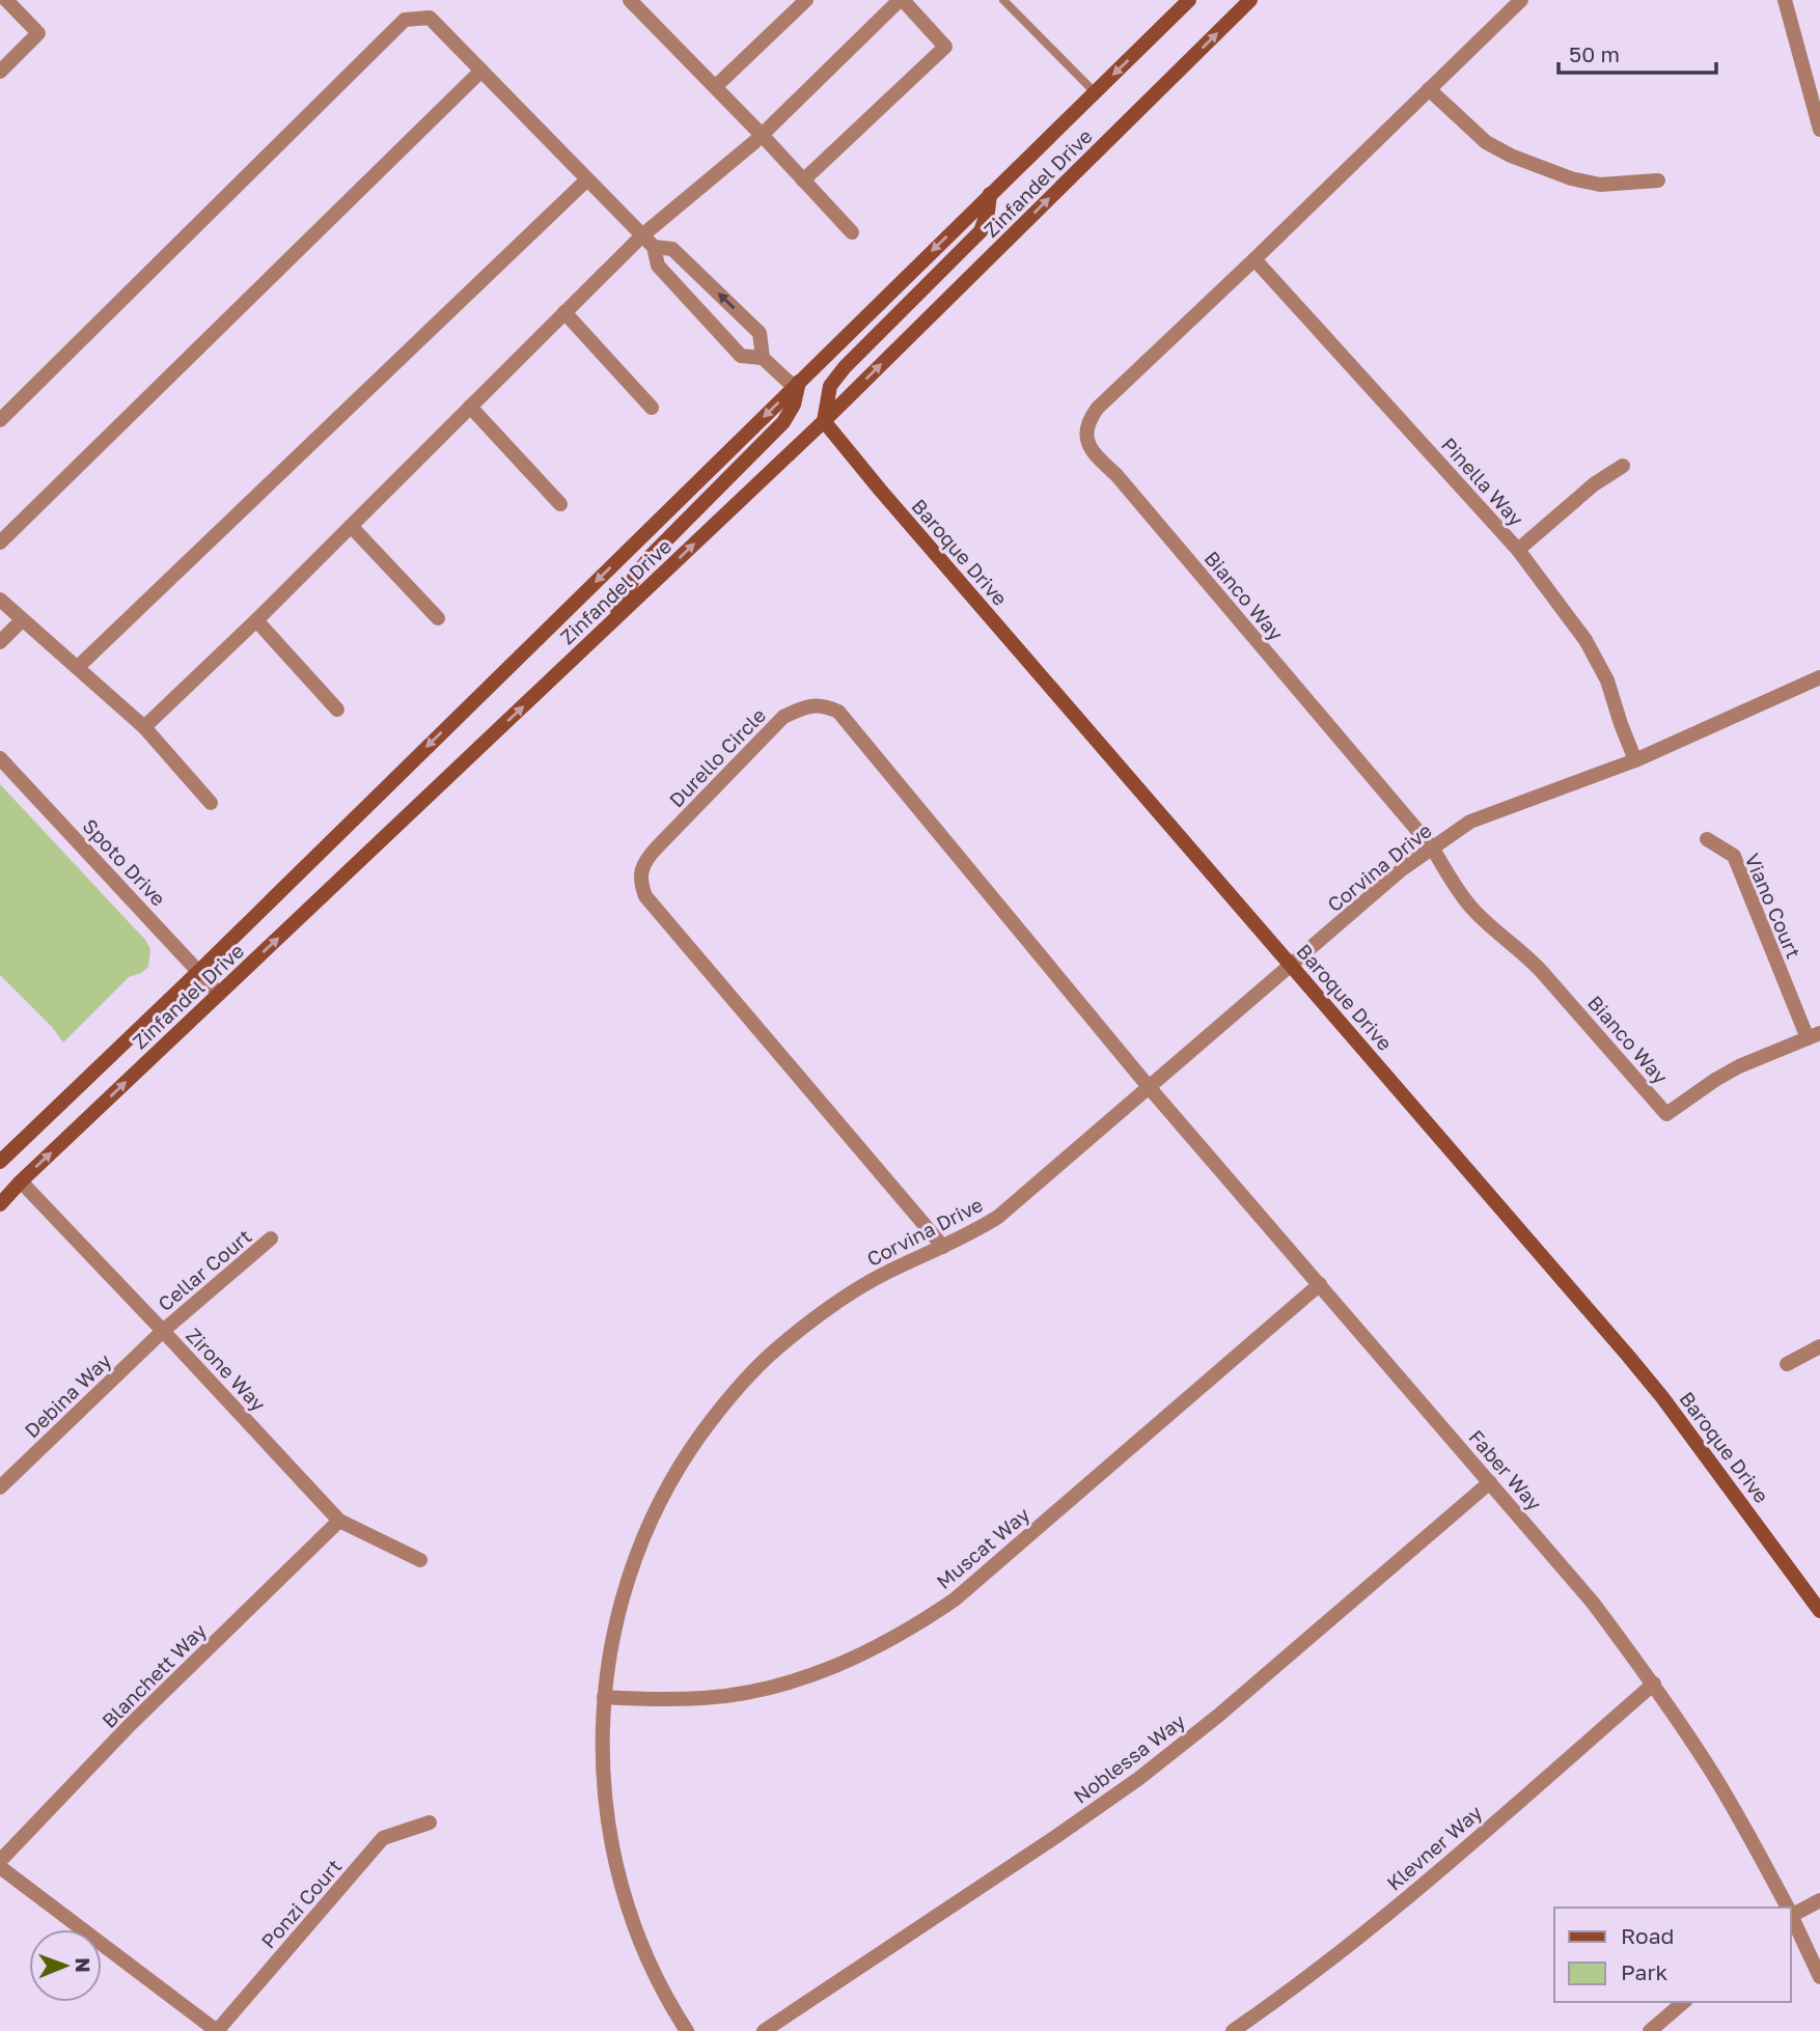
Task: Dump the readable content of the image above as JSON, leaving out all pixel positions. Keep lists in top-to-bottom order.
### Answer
{
  "streets": {
    "street": [
      "Zinfandel Drive",
      "Pinella Way",
      "Baroque Drive",
      "Bianco Way",
      "Durello Circle",
      "Spoto Drive",
      "Corvina Drive",
      "Viano Court",
      "Cellar Court",
      "Zirone Way",
      "Debina Way",
      "Faber Way",
      "Muscat Way",
      "Blanchett Way",
      "Noblessa Way",
      "Klevner Way",
      "Ponzi Court"
    ]
  },
  "crossings": [
    ["Zinfandel Drive", "Baroque Drive"],
    ["Zinfandel Drive", "Spoto Drive"],
    ["Zinfandel Drive", "Zirone Way"],
    ["Pinella Way", "Bianco Way"],
    ["Pinella Way", "Corvina Drive"],
    ["Baroque Drive", "Corvina Drive"],
    ["Bianco Way", "Corvina Drive"],
    ["Bianco Way", "Viano Court"],
    ["Durello Circle", "Corvina Drive"],
    ["Durello Circle", "Faber Way"],
    ["Corvina Drive", "Faber Way"],
    ["Corvina Drive", "Muscat Way"],
    ["Cellar Court", "Zirone Way"],
    ["Cellar Court", "Debina Way"],
    ["Zirone Way", "Debina Way"],
    ["Zirone Way", "Blanchett Way"],
    ["Faber Way", "Muscat Way"],
    ["Faber Way", "Noblessa Way"],
    ["Faber Way", "Klevner Way"]
  ],
  "legend": ["Road", "Park"],
  "scale_bar": "50 m",
  "north": "right"
}
